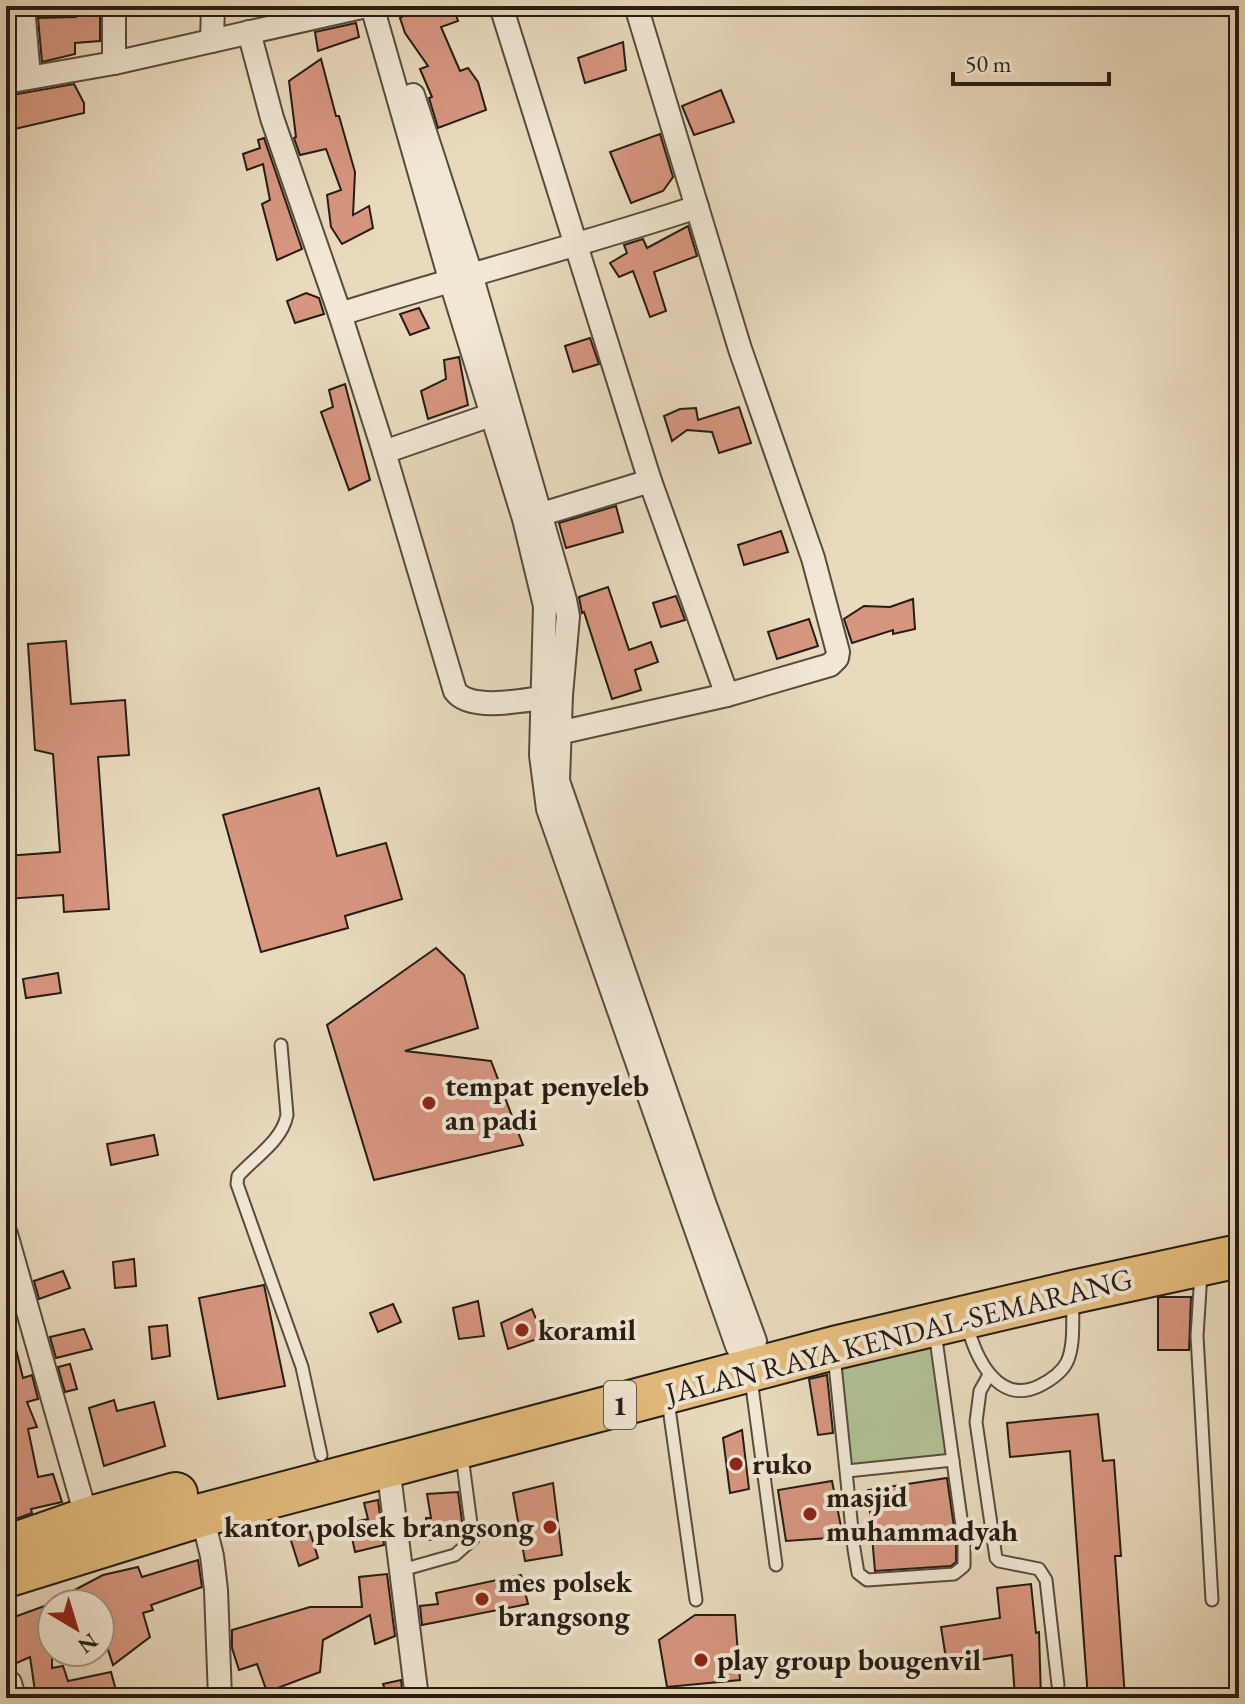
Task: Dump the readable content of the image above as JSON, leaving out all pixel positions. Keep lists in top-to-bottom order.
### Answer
{
  "streets": {
    "highway": ["JALAN RAYA KENDAL-SEMARANG", "1"]
  },
  "places": [
    "tempat penyeleb an padi",
    "koramil",
    "ruko",
    "masjid muhammadyah",
    "kantor polsek brangsong",
    "mes polsek brangsong",
    "play group bougenvil"
  ],
  "scale_bar": "50 m",
  "north": "bottom right"
}
